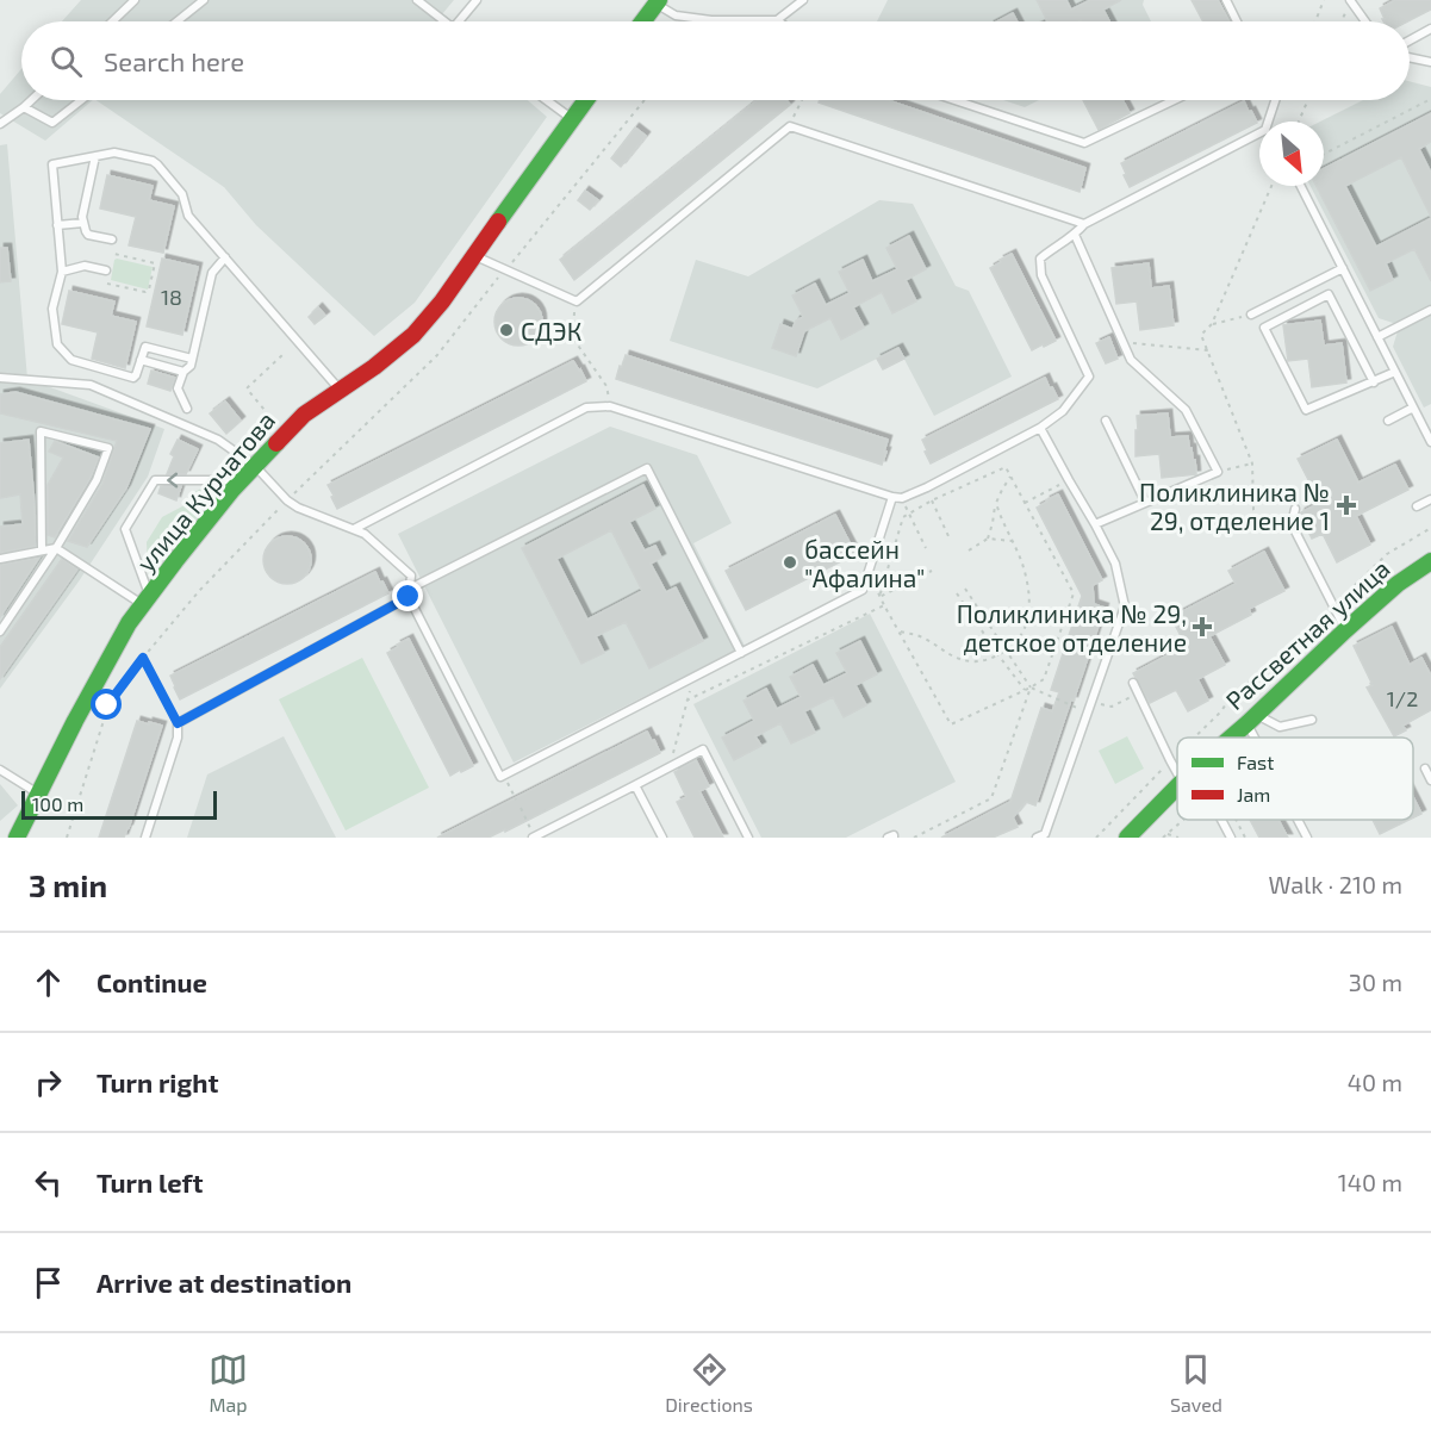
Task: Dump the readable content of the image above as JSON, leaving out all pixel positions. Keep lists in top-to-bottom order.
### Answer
{
  "streets": {
    "main road": ["улица Курчатова", "Рассветная улица"]
  },
  "places": {
    "other": ["СДЭК", "бассейн \"Афалина\""],
    "health": ["Поликлиника № 29, отделение 1", "Поликлиника № 29, детское отделение"]
  },
  "house_numbers": ["18", "1/2"],
  "legend": ["Fast", "Jam"],
  "scale_bar": "100 m",
  "north": "bottom right",
  "page": {
    "search": "Search here",
    "scale": "100 m",
    "heading": ["3 min", "Walk · 210 m"],
    "list": [
      ["Continue", "30 m"],
      ["Turn right", "40 m"],
      ["Turn left", "140 m"],
      "Arrive at destination"
    ],
    "nav": ["Map", "Directions", "Saved"]
  }
}
